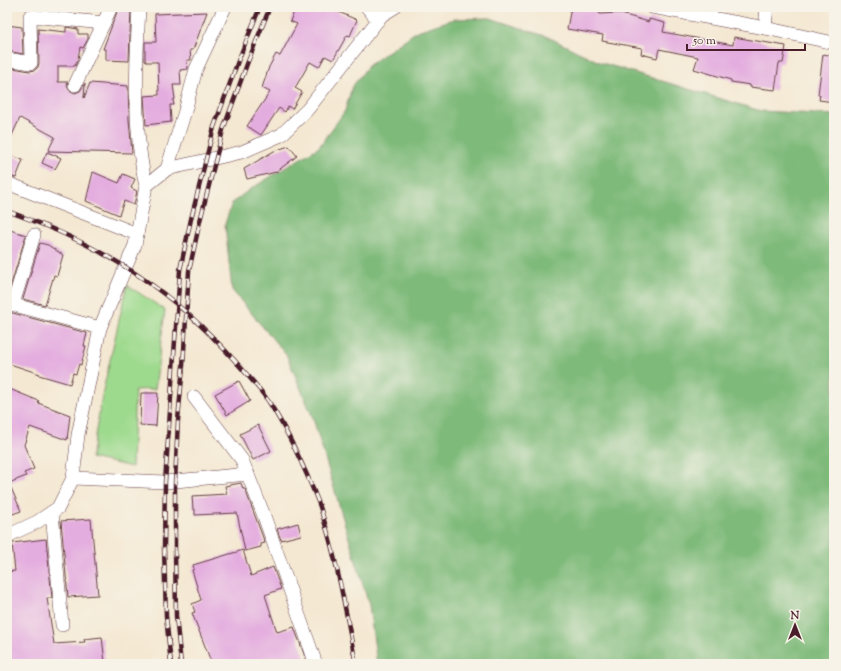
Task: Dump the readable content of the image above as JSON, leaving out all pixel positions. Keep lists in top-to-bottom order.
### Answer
{
  "scale_bar": "50 m",
  "north": "top"
}
